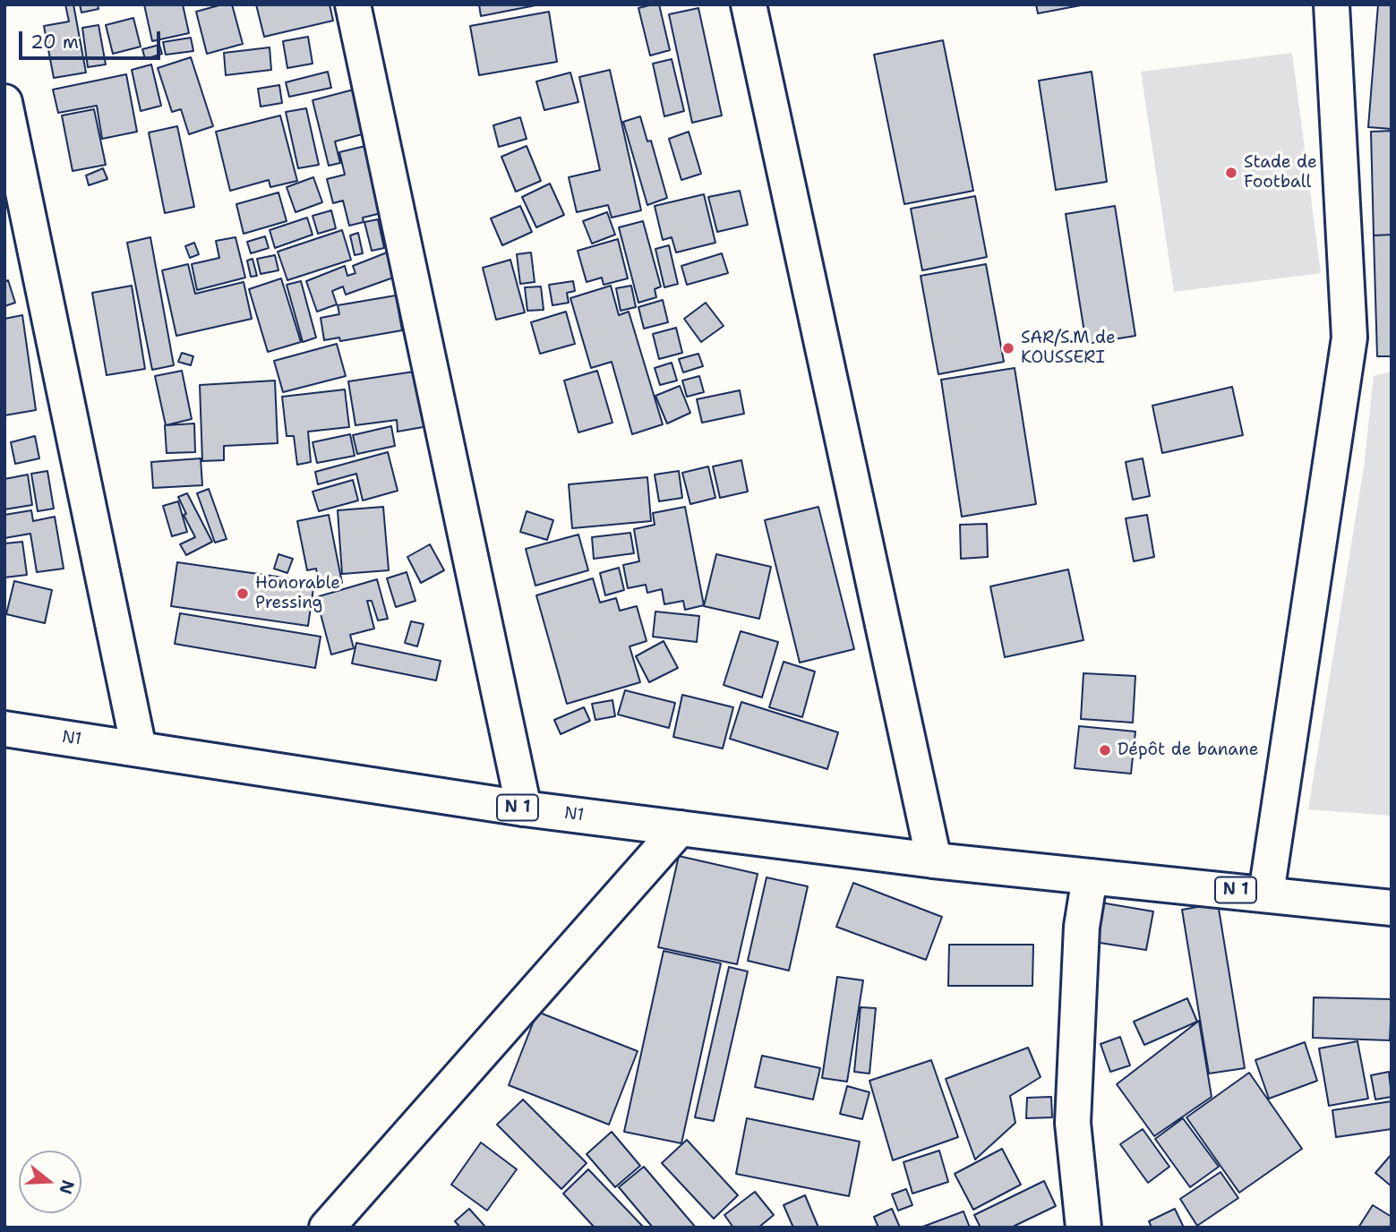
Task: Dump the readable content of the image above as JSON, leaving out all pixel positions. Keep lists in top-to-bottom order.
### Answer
{
  "streets": {
    "main road": ["N1", "N 1"]
  },
  "crossings": [
    ["N1", "N 1"]
  ],
  "places": [
    "Stade de Football",
    "SAR/S.M de KOUSSERI",
    "Honorable Pressing",
    "Dépôt de banane"
  ],
  "scale_bar": "20 m",
  "north": "right"
}
